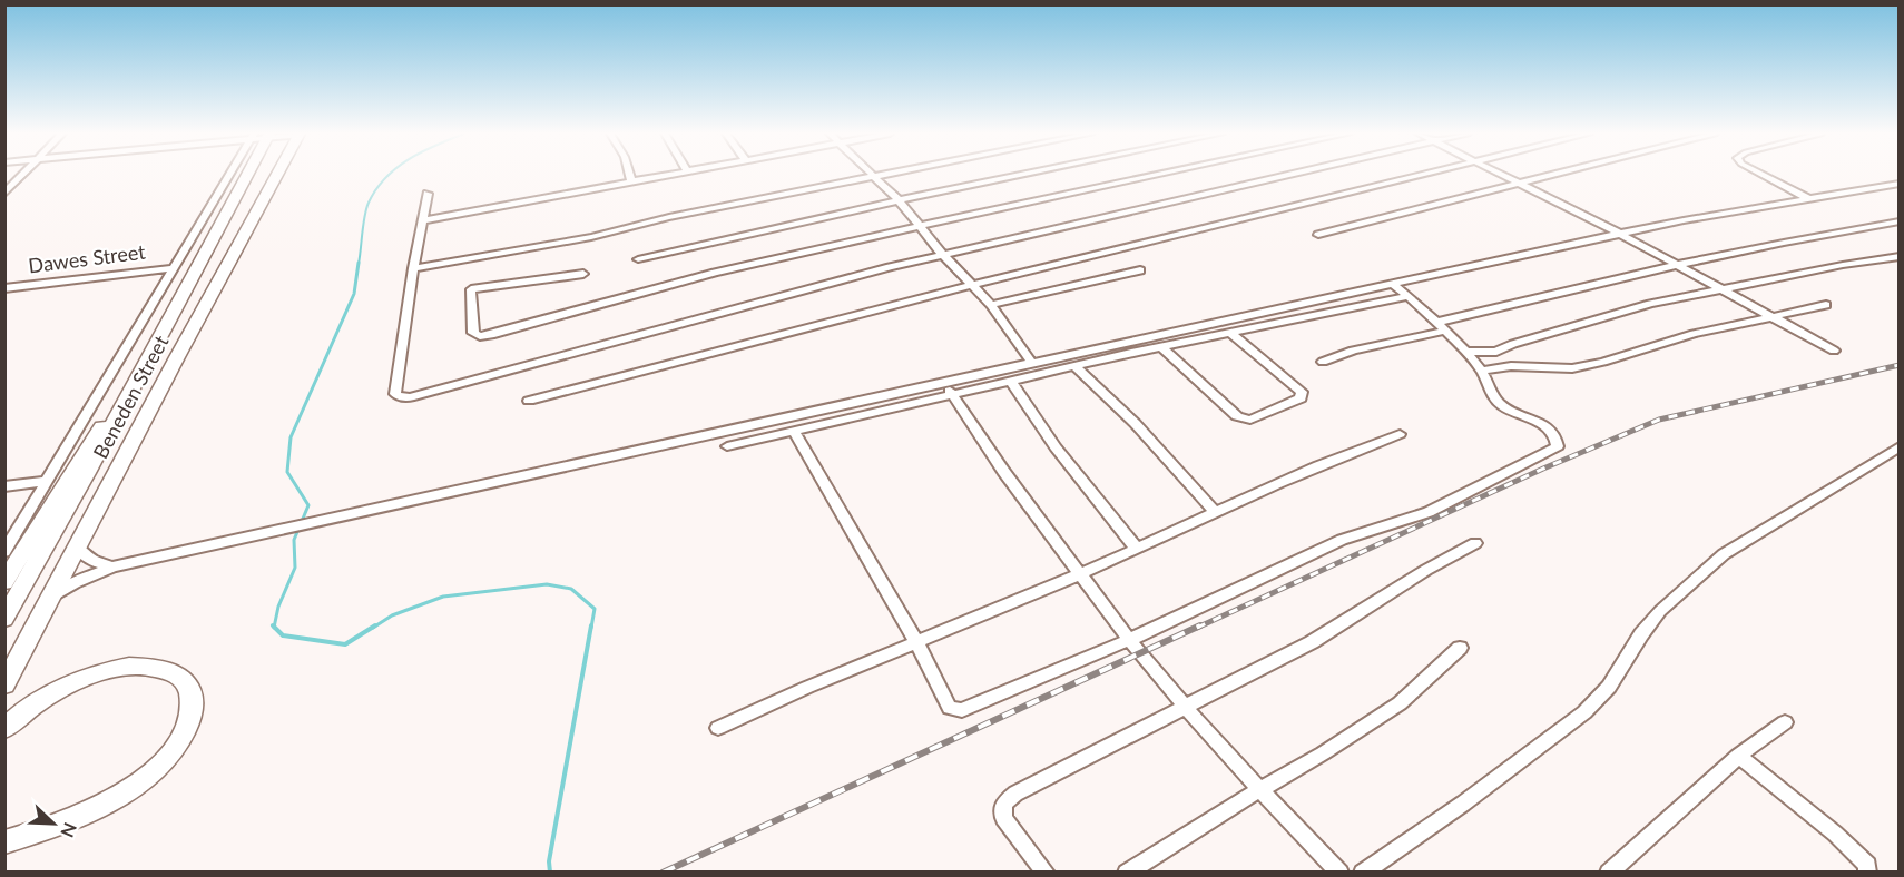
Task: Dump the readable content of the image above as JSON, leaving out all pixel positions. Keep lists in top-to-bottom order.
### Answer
{
  "streets": {
    "main road": ["Beneden Street"],
    "street": ["Dawes Street"]
  },
  "crossings": [
    ["Dawes Street", "Beneden Street"]
  ],
  "north": "bottom right"
}
